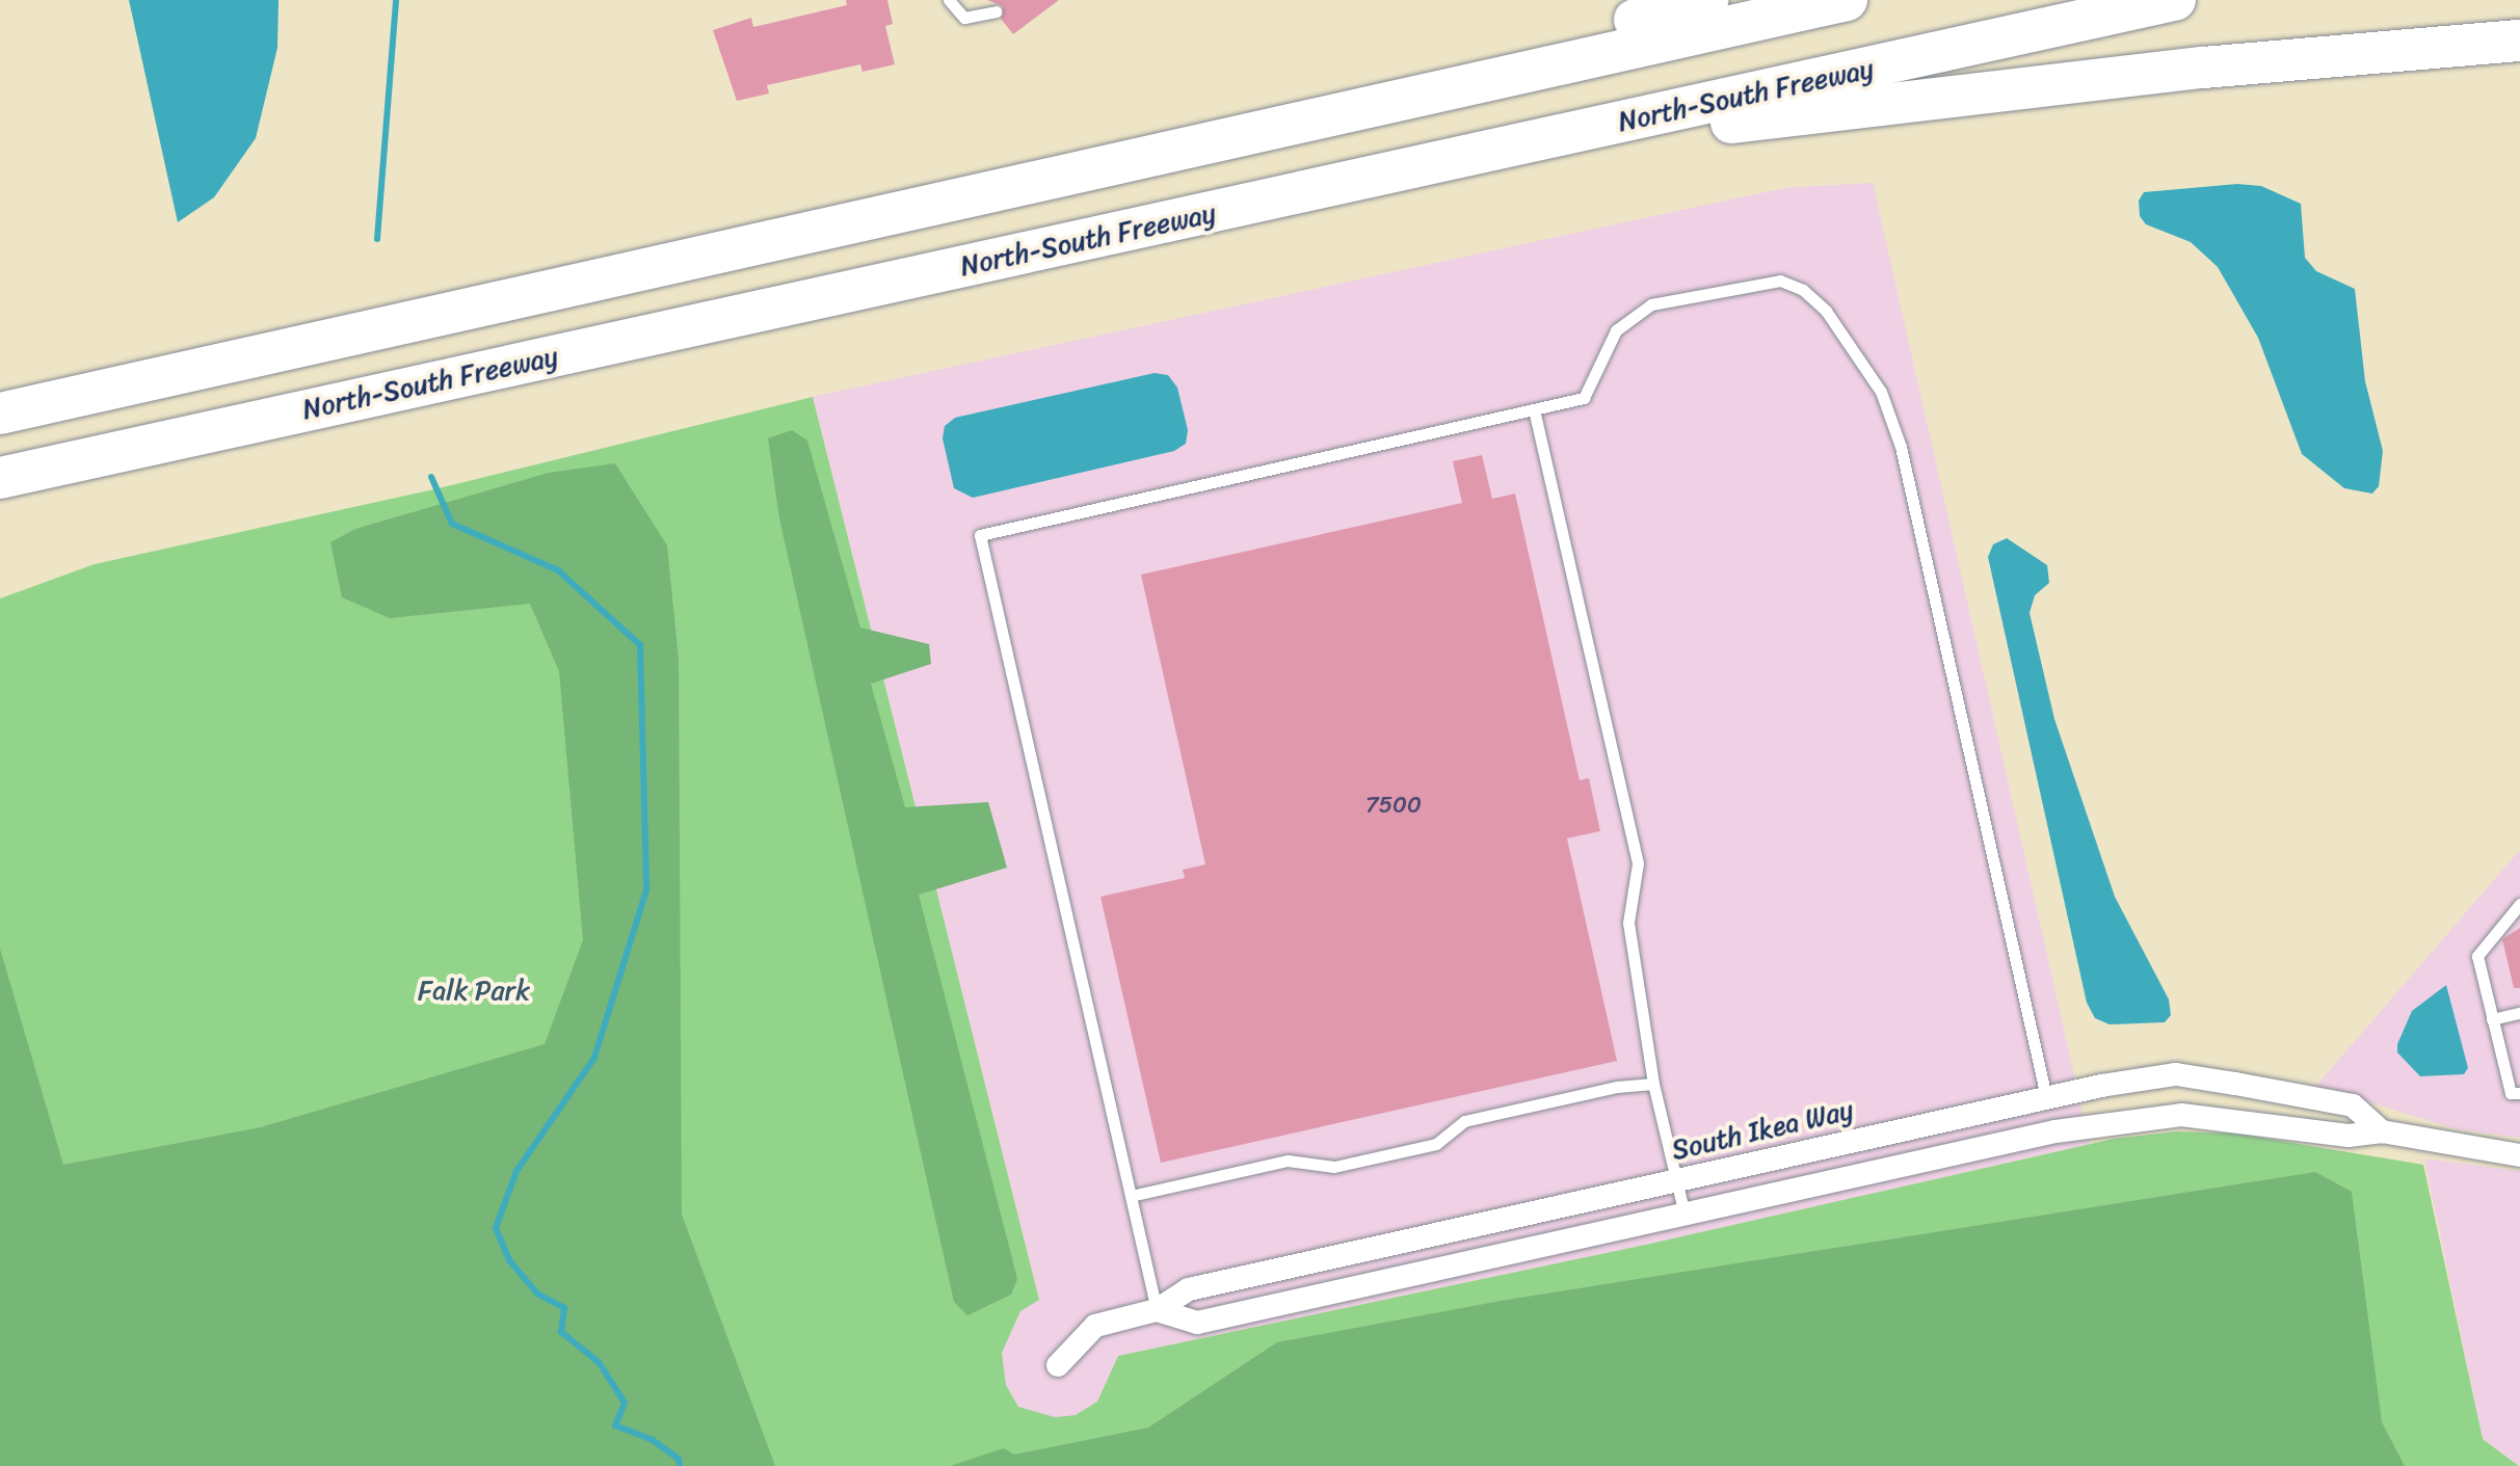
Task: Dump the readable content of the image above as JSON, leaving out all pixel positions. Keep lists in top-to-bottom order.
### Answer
{
  "streets": {
    "highway": ["North-South Freeway"],
    "street": ["South Ikea Way"]
  },
  "parks": ["Falk Park"],
  "house_numbers": ["7500"]
}
